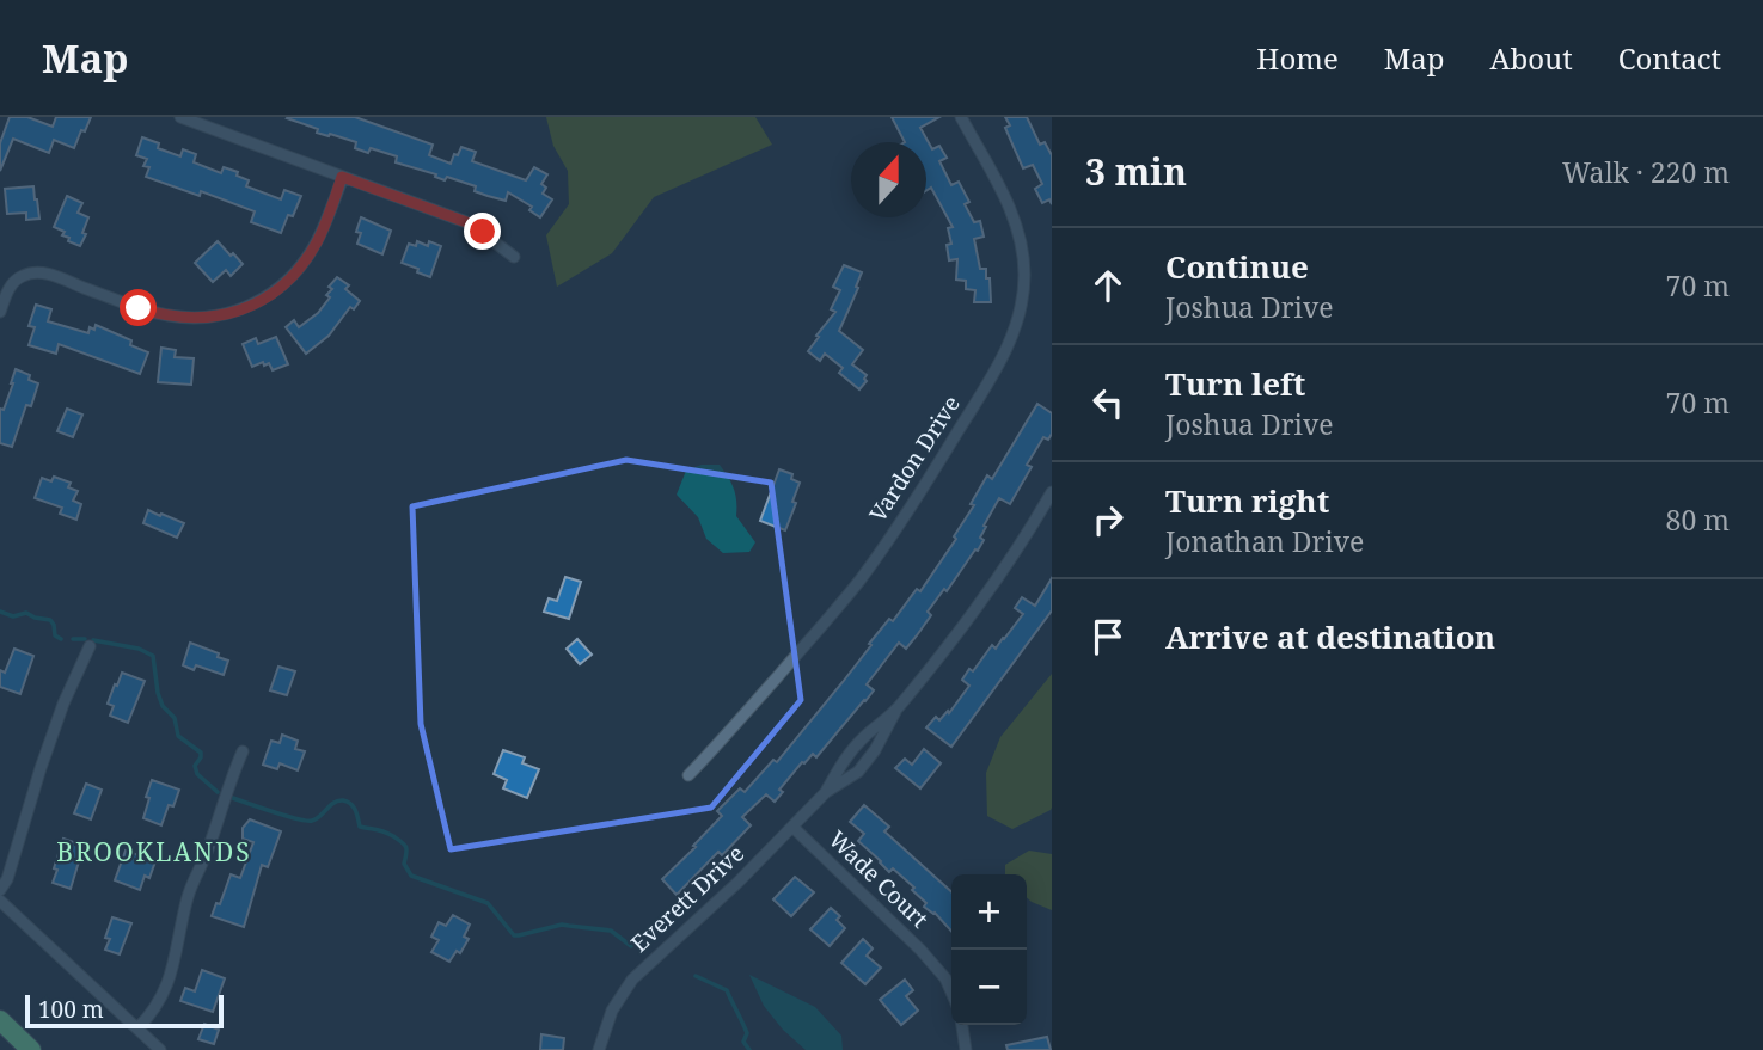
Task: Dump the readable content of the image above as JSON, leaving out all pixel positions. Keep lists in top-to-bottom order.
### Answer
{
  "streets": {
    "street": ["Vardon Drive", "Wade Court", "Everett Drive"]
  },
  "crossings": [
    ["Wade Court", "Everett Drive"]
  ],
  "districts": ["BROOKLANDS"],
  "scale_bar": "100 m",
  "north": "top",
  "page": {
    "header": "Map",
    "nav": [
      "Home",
      "Map",
      "About",
      "Contact"
    ],
    "heading": ["3 min", "Walk · 220 m"],
    "list": [
      ["Continue", "Joshua Drive", "70 m"],
      ["Turn left", "Joshua Drive", "70 m"],
      ["Turn right", "Jonathan Drive", "80 m"],
      "Arrive at destination"
    ],
    "map_buttons": ["+", "−"],
    "scale": "100 m"
  }
}
